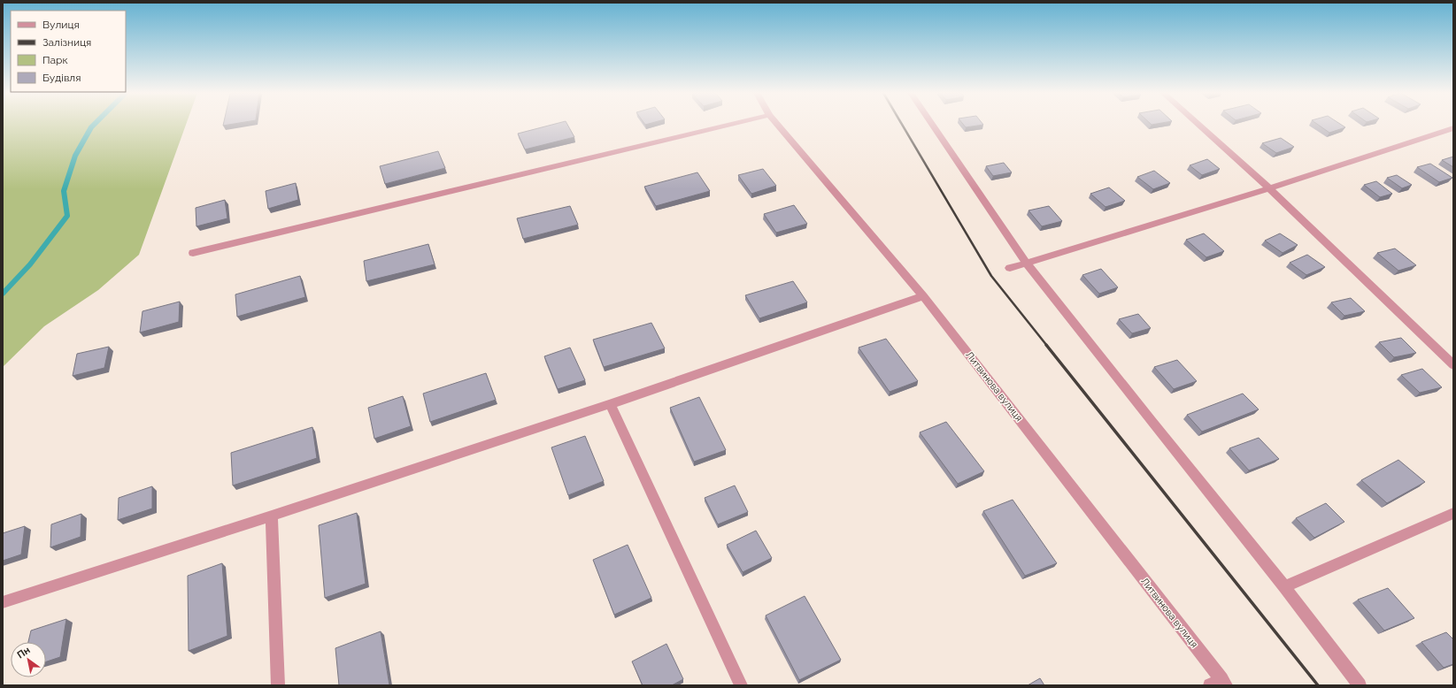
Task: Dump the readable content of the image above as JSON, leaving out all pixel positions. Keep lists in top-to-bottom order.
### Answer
{
  "streets": {
    "street": ["Литвинова вулиця"]
  },
  "legend": [
    "Вулиця",
    "Залізниця",
    "Парк",
    "Будівля"
  ],
  "north": "top left"
}
